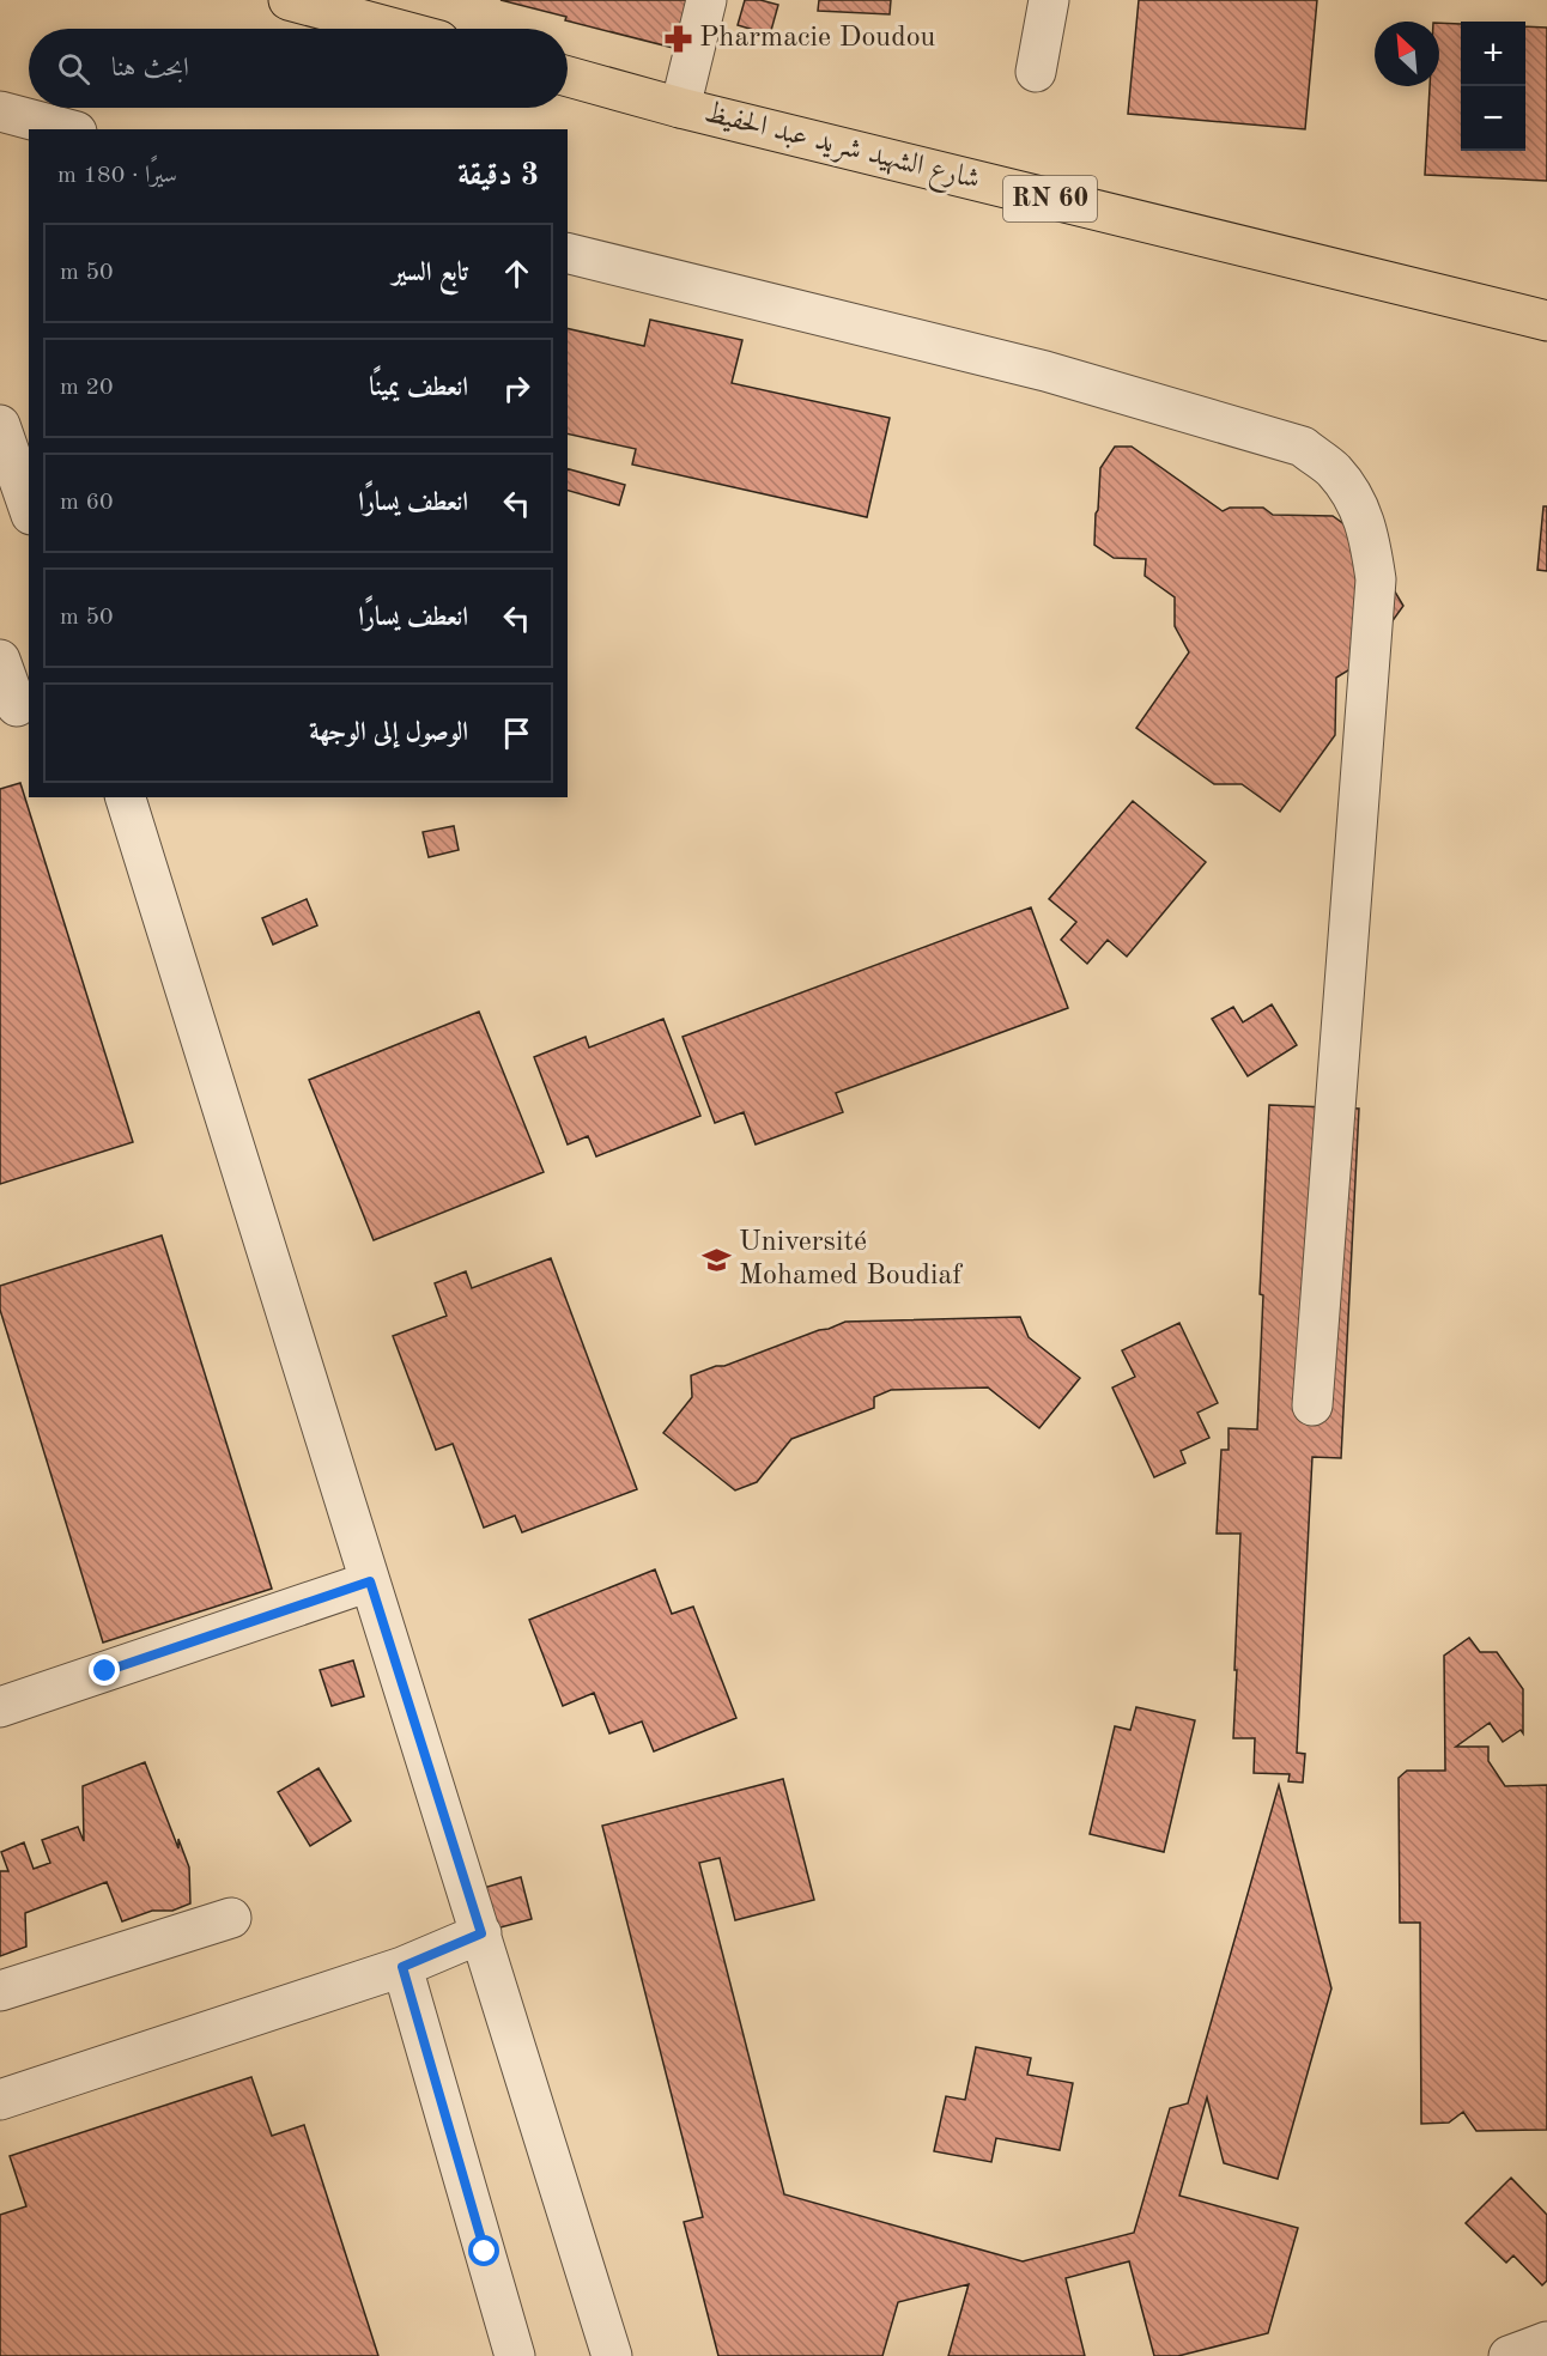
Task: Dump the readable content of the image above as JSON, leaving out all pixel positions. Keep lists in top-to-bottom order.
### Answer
{
  "streets": {
    "main road": ["شارع الشهيد شريد عبد الحفيظ", "RN 60"]
  },
  "places": {
    "pharmacy": ["Pharmacie Doudou"],
    "school or university": ["Université Mohamed Boudiaf"]
  },
  "north": "top left",
  "page": {
    "map_buttons": ["+", "−"],
    "search": "ابحث هنا",
    "heading": ["3 دقيقة", "سيرًا · 180 m"],
    "list": [
      ["تابع السير", "50 m"],
      ["انعطف يمينًا", "20 m"],
      ["انعطف يسارًا", "60 m"],
      ["انعطف يسارًا", "50 m"],
      "الوصول إلى الوجهة"
    ]
  }
}
